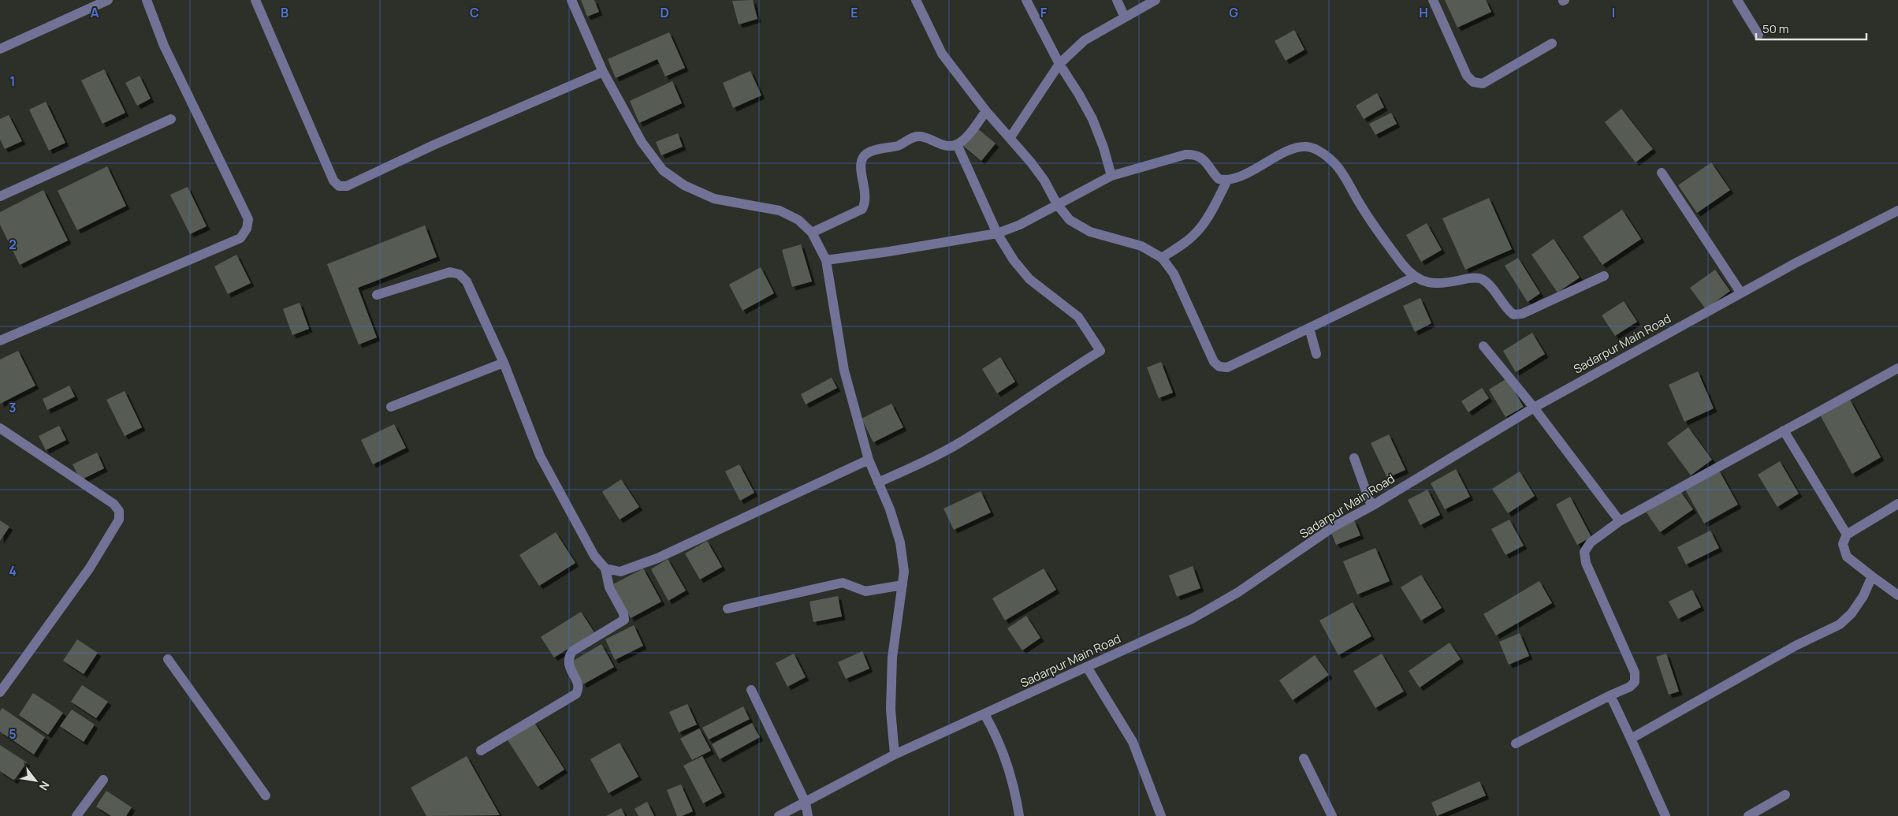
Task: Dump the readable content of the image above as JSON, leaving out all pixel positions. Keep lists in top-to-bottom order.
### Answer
{
  "streets": {
    "street": ["Sadarpur Main Road"]
  },
  "scale_bar": "50 m",
  "north": "bottom right",
  "grid": {
    "columns": [
      "A",
      "B",
      "C",
      "D",
      "E",
      "F",
      "G",
      "H",
      "I"
    ],
    "rows": [
      "1",
      "2",
      "3",
      "4",
      "5"
    ]
  }
}
